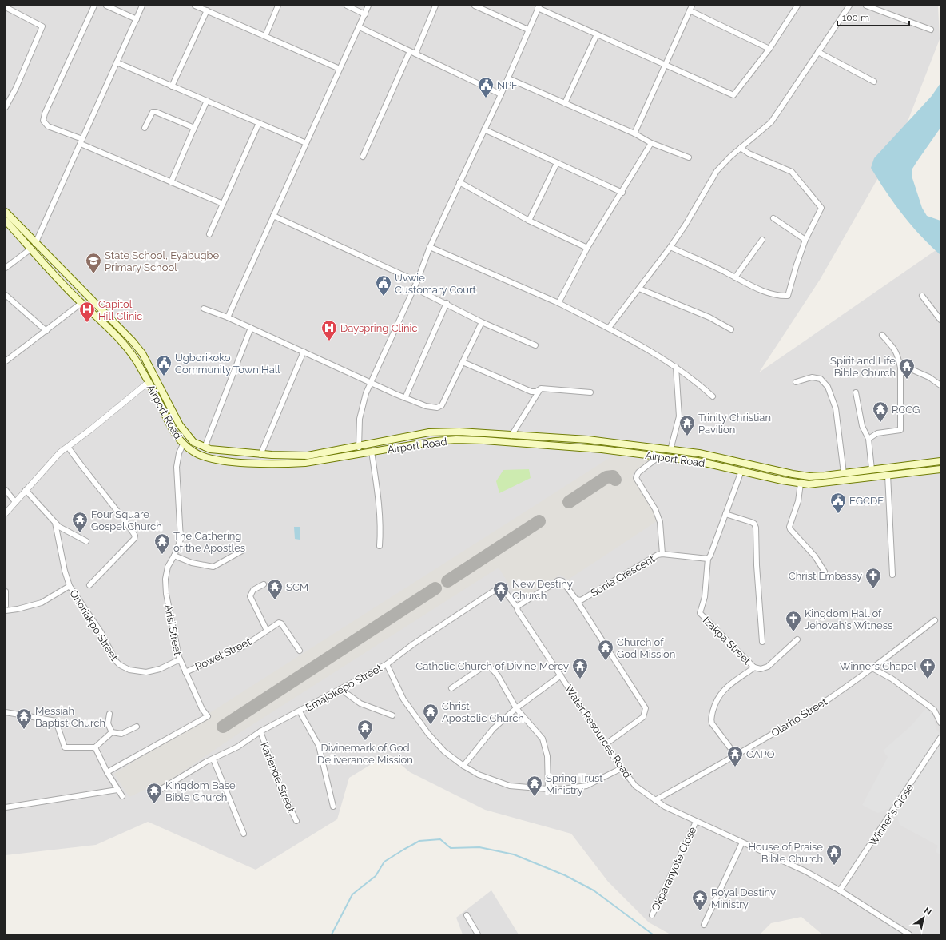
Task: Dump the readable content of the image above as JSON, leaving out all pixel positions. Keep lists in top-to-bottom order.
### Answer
{
  "streets": {
    "main road": ["Airport Road"],
    "street": [
      "Sonia Crescent",
      "Onoriakpo Street",
      "Arisi Street",
      "Izakpa Street",
      "Powel Street",
      "Emajokepo Street",
      "Olarho Street",
      "Water Resources Road",
      "Kariende Street",
      "Winner's Close",
      "Okparanyote Close"
    ]
  },
  "crossings": [
    ["Airport Road", "Arisi Street"],
    ["Airport Road", "Izakpa Street"],
    ["Sonia Crescent", "Izakpa Street"],
    ["Onoriakpo Street", "Arisi Street"],
    ["Arisi Street", "Powel Street"],
    ["Emajokepo Street", "Water Resources Road"],
    ["Emajokepo Street", "Kariende Street"],
    ["Olarho Street", "Water Resources Road"],
    ["Water Resources Road", "Winner's Close"],
    ["Water Resources Road", "Okparanyote Close"]
  ],
  "places": {
    "public building": [
      "NPF",
      "Uvwie Customary Court",
      "Ugborikoko Community Town Hall",
      "EGCDF"
    ],
    "school or university": ["State School, Eyabugbe Primary School"],
    "hospital": ["Capitol Hill Clinic", "Dayspring Clinic"],
    "temple": [
      "Spirit and Life Bible Church",
      "RCCG",
      "Trinity Christian Pavilion",
      "Four Square Gospel Church",
      "The Gathering of the Apostles",
      "SCM",
      "New Destiny Church",
      "Church of God Mission",
      "Catholic Church of Divine Mercy",
      "Christ Apostolic Church",
      "Messiah Baptist Church",
      "Divinemark of God Deliverance Mission",
      "CAPO",
      "Spring Trust Ministry",
      "Kingdom Base Bible Church",
      "House of Praise Bible Church",
      "Royal Destiny Ministry"
    ],
    "church": ["Christ Embassy", "Kingdom Hall of Jehovah's Witness", "Winners Chapel"]
  },
  "scale_bar": "100 m",
  "north": "top right"
}
